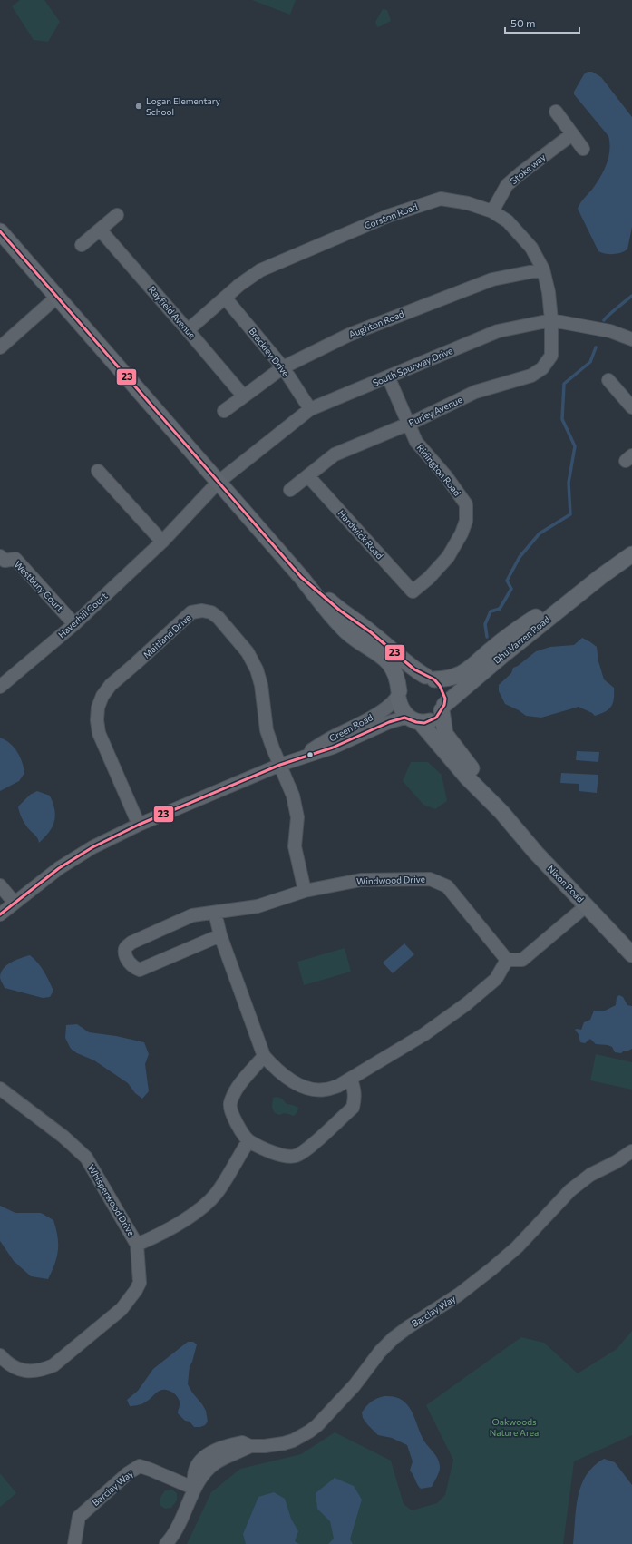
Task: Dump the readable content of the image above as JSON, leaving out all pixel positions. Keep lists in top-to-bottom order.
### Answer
{
  "streets": {
    "main road": ["Dhu Varren Road", "Nixon Road"],
    "street": [
      "Stoke way",
      "Corston Road",
      "Rayfield Avenue",
      "Aughton Road",
      "Brackley Drive",
      "South Spurway Drive",
      "Purley Avenue",
      "Ridington Road",
      "Hardwick Road",
      "Westbury Court",
      "Haverhill Court",
      "Maitland Drive",
      "Green Road",
      "Windwood Drive",
      "Whisperwood Drive",
      "Barclay Way"
    ]
  },
  "crossings": [
    ["Stoke way", "Corston Road"],
    ["Corston Road", "Rayfield Avenue"],
    ["Corston Road", "Aughton Road"],
    ["Corston Road", "Brackley Drive"],
    ["Corston Road", "South Spurway Drive"],
    ["Corston Road", "Purley Avenue"],
    ["Rayfield Avenue", "Aughton Road"],
    ["Aughton Road", "Brackley Drive"],
    ["Brackley Drive", "South Spurway Drive"],
    ["South Spurway Drive", "Purley Avenue"],
    ["South Spurway Drive", "Ridington Road"],
    ["South Spurway Drive", "Haverhill Court"],
    ["Purley Avenue", "Ridington Road"],
    ["Purley Avenue", "Hardwick Road"],
    ["Ridington Road", "Hardwick Road"],
    ["Westbury Court", "Haverhill Court"],
    ["Maitland Drive", "Green Road"],
    ["Dhu Varren Road", "Green Road"],
    ["Dhu Varren Road", "Nixon Road"],
    ["Green Road", "Nixon Road"]
  ],
  "parks": ["Oakwoods Nature Area"],
  "places": ["Logan Elementary School"],
  "lines": ["transit line 23"],
  "scale_bar": "50 m"
}
